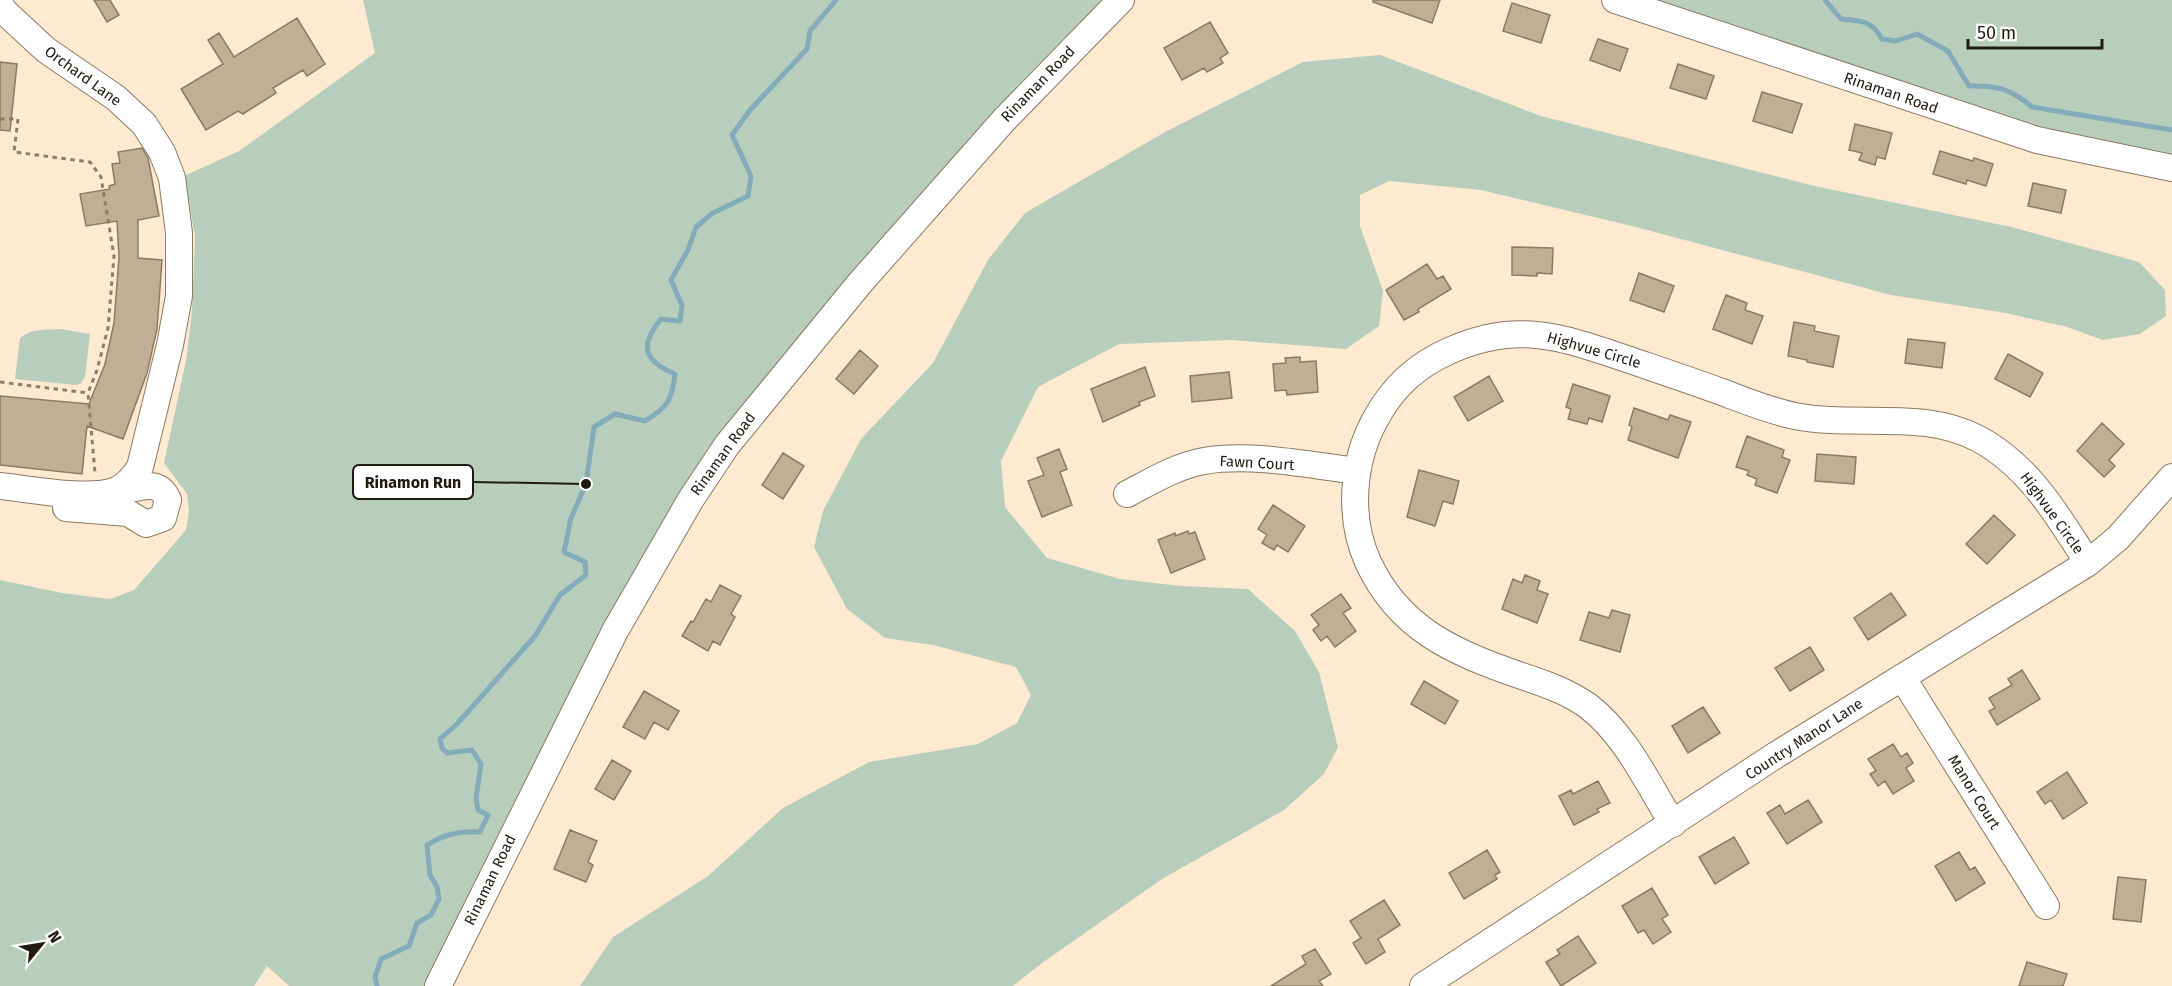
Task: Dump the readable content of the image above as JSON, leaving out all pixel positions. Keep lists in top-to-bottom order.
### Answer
{
  "streets": {
    "street": [
      "Orchard Lane",
      "Rinaman Road",
      "Highvue Circle",
      "Fawn Court",
      "Country Manor Lane",
      "Manor Court"
    ]
  },
  "crossings": [
    ["Highvue Circle", "Fawn Court"],
    ["Highvue Circle", "Country Manor Lane"],
    ["Country Manor Lane", "Manor Court"]
  ],
  "places": ["Rinamon Run"],
  "scale_bar": "50 m",
  "north": "top right"
}
